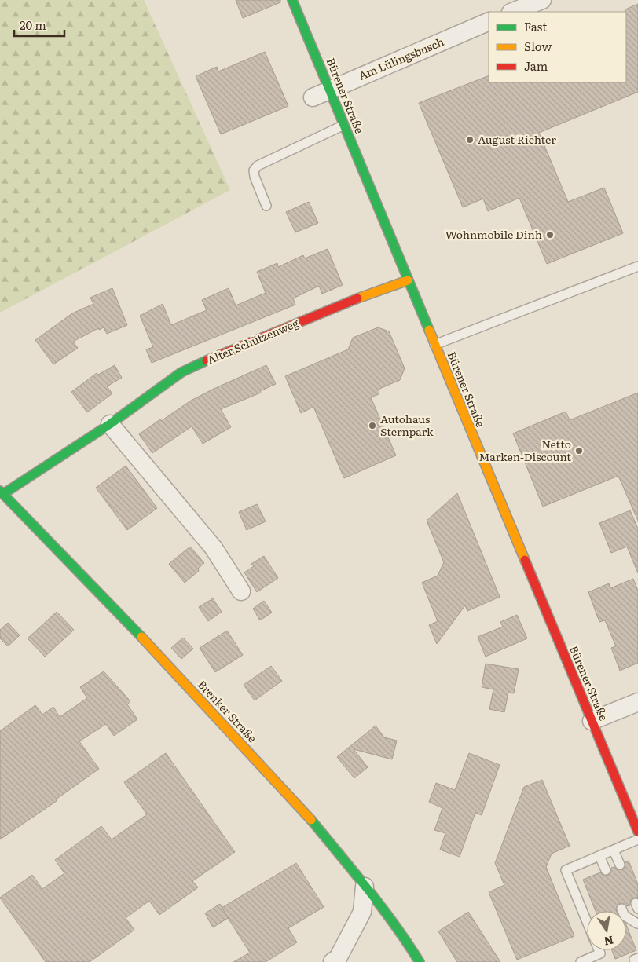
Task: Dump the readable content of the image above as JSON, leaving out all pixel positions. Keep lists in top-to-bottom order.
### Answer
{
  "streets": {
    "street": [
      "Am Lülingsbusch",
      "Bürener Straße",
      "Alter Schützenweg",
      "Brenker Straße"
    ]
  },
  "crossings": [
    ["Am Lülingsbusch", "Bürener Straße"],
    ["Bürener Straße", "Alter Schützenweg"],
    ["Alter Schützenweg", "Brenker Straße"]
  ],
  "places": [
    "August Richter",
    "Wohnmobile Dinh",
    "Autohaus Sternpark",
    "Netto Marken-Discount"
  ],
  "legend": ["Fast", "Slow", "Jam"],
  "scale_bar": "20 m",
  "north": "bottom"
}
